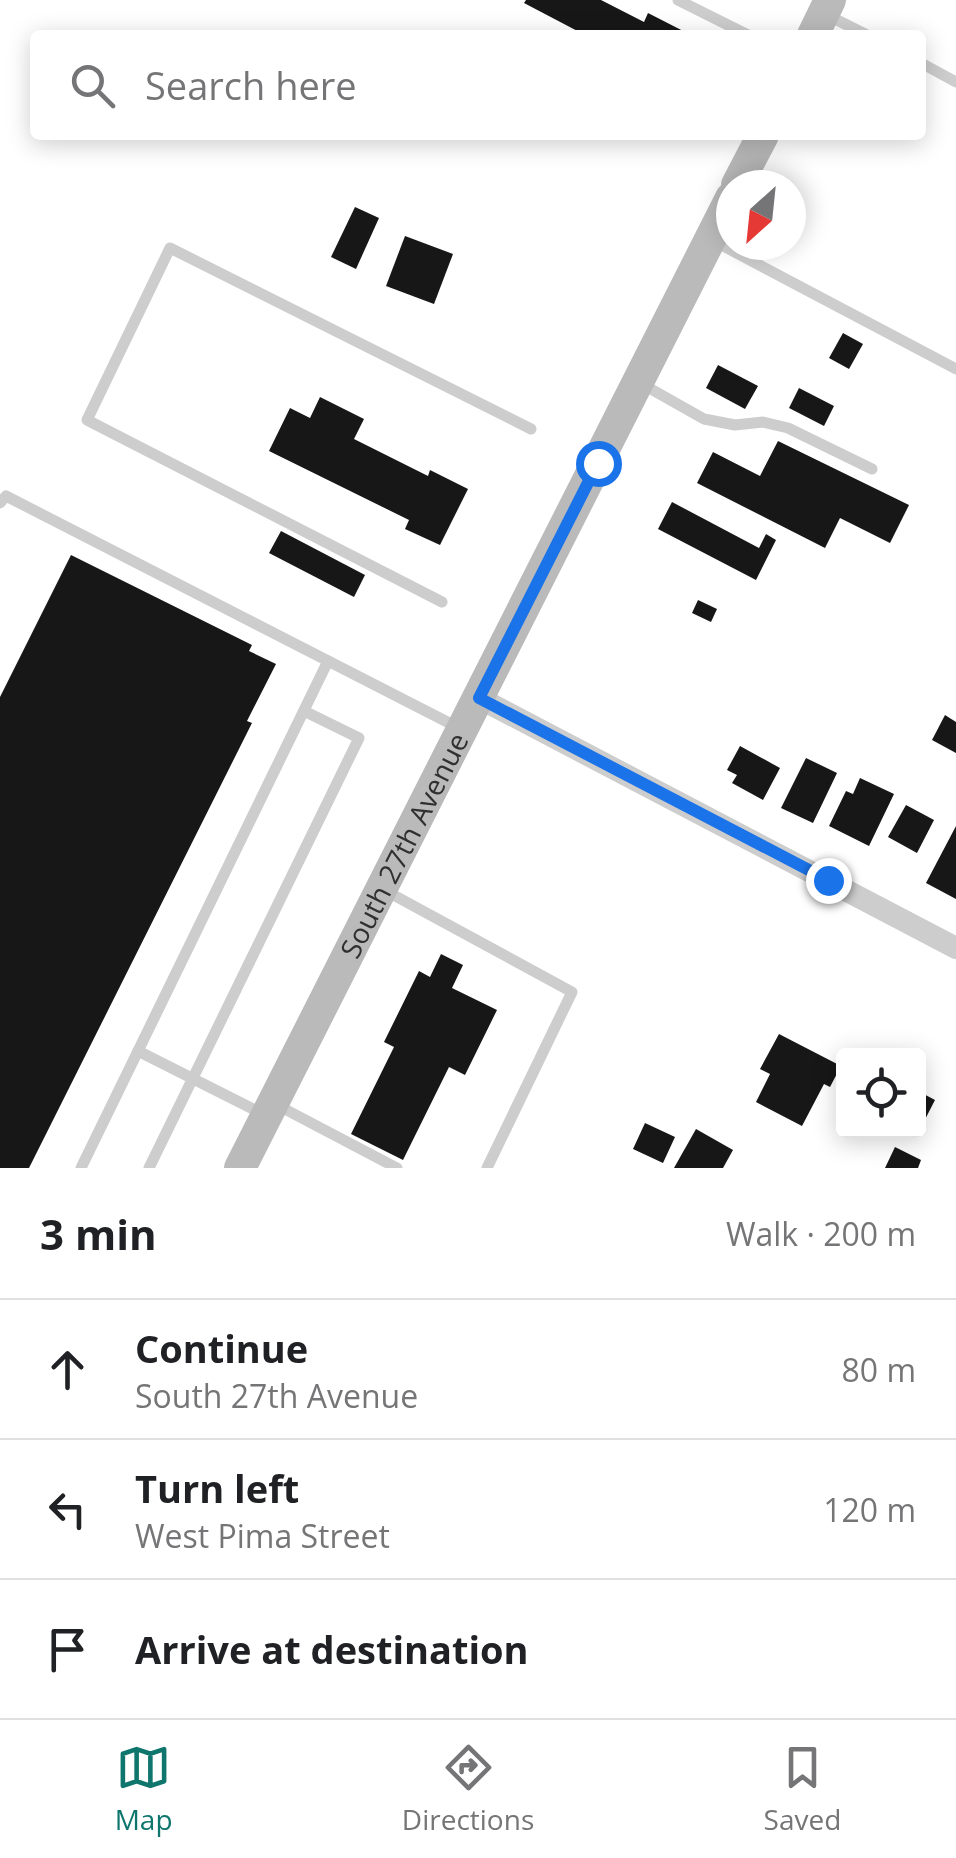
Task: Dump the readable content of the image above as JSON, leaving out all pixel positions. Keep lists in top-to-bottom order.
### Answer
{
  "streets": {
    "main road": ["South 27th Avenue"]
  },
  "north": "bottom left",
  "page": {
    "search": "Search here",
    "heading": ["3 min", "Walk · 200 m"],
    "list": [
      ["Continue", "South 27th Avenue", "80 m"],
      ["Turn left", "West Pima Street", "120 m"],
      "Arrive at destination"
    ],
    "nav": ["Map", "Directions", "Saved"]
  }
}
